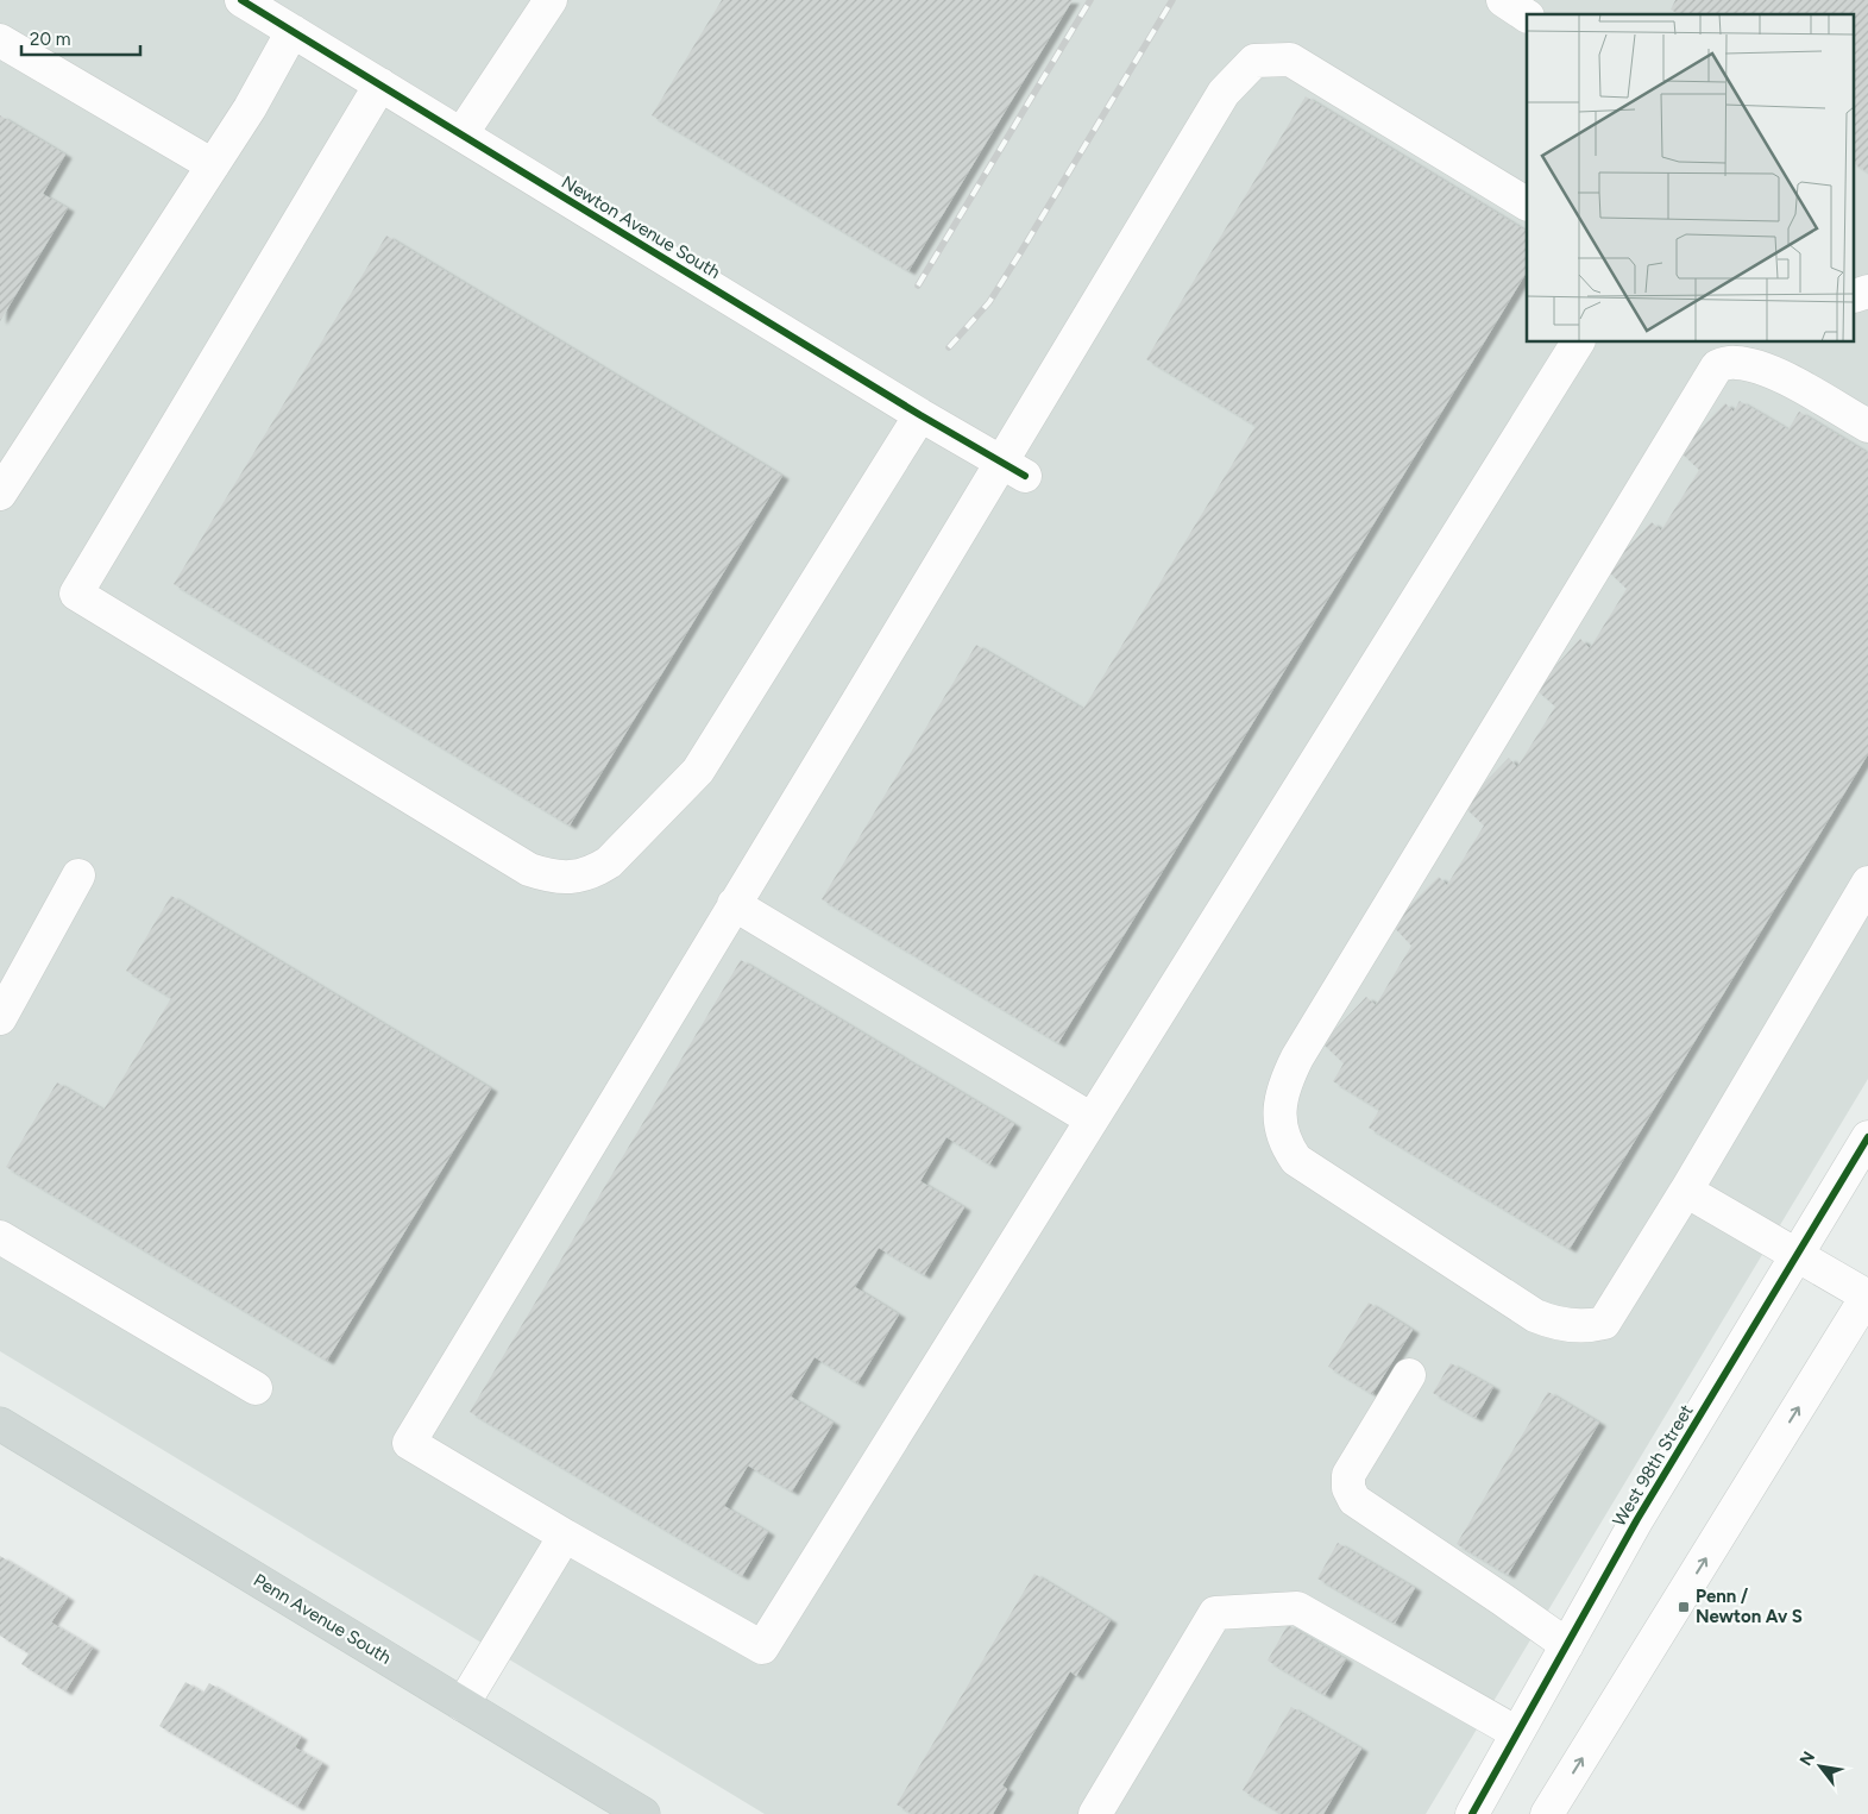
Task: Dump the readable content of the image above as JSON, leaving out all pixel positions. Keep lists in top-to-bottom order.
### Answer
{
  "streets": {
    "main road": ["Penn Avenue South"],
    "street": ["Newton Avenue South", "West 98th Street"]
  },
  "places": {
    "transit": ["Penn / Newton Av S"]
  },
  "scale_bar": "20 m",
  "north": "top left"
}
